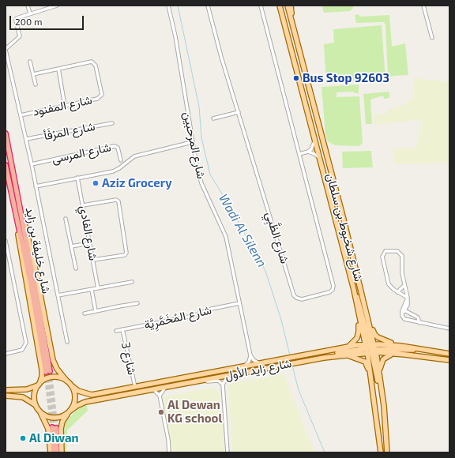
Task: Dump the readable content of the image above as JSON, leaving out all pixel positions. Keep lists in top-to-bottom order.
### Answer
{
  "streets": {
    "highway": ["شارع خليفة بن زايد"],
    "main road": ["شارع شخبوط بن سلطان", "شارع زايد الأول"],
    "street": [
      "شارع المفنود",
      "شارع المرْفَأ",
      "شارع المرحبين",
      "شارع المرسى",
      "شارع الفادي",
      "شارع الظَّبِي",
      "شارع المْخَمَّرِيَّة",
      "شارع 3"
    ]
  },
  "crossings": [
    ["شارع المرحبين", "شارع المْخَمَّرِيَّة"],
    ["شارع شخبوط بن سلطان", "شارع زايد الأول"],
    ["شارع المْخَمَّرِيَّة", "شارع 3"],
    ["شارع 3", "شارع زايد الأول"]
  ],
  "water": ["Wadi Al Silenn"],
  "places": [
    "Bus Stop 92603",
    "Aziz Grocery",
    "Al Dewan KG school",
    "Al Diwan"
  ],
  "scale_bar": "200 m"
}
